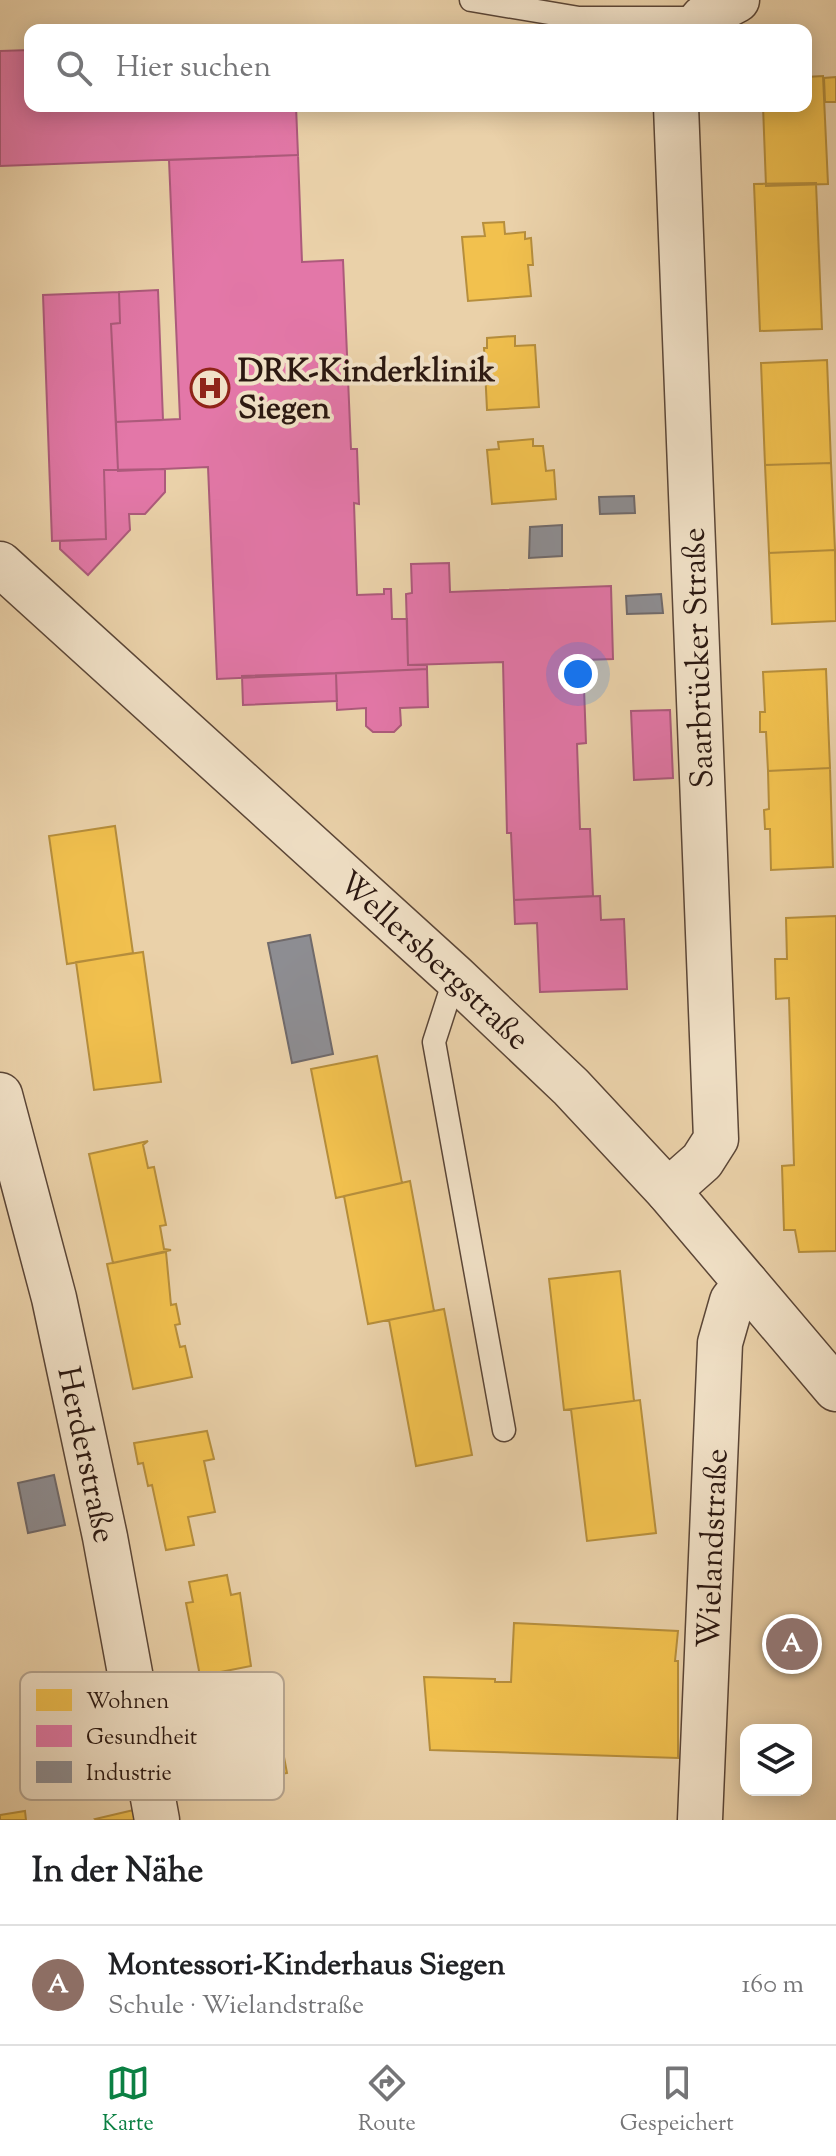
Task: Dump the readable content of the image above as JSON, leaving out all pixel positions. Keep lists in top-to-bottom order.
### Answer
{
  "streets": {
    "street": [
      "Saarbrücker Straße",
      "Wellersbergstraße",
      "Herderstraße",
      "Wielandstraße"
    ]
  },
  "crossings": [
    ["Saarbrücker Straße", "Wellersbergstraße"],
    ["Wellersbergstraße", "Wielandstraße"]
  ],
  "places": {
    "hospital": ["DRK-Kinderklinik Siegen"]
  },
  "legend": ["Wohnen", "Gesundheit", "Industrie"],
  "page": {
    "search": "Hier suchen",
    "pins": "A",
    "heading": "In der Nähe",
    "list": [
      {
        "mark": "A",
        "name": "Montessori-Kinderhaus Siegen",
        "note": "Schule · Wielandstraße",
        "value": "160 m"
      }
    ],
    "nav": ["Karte", "Route", "Gespeichert"]
  }
}
